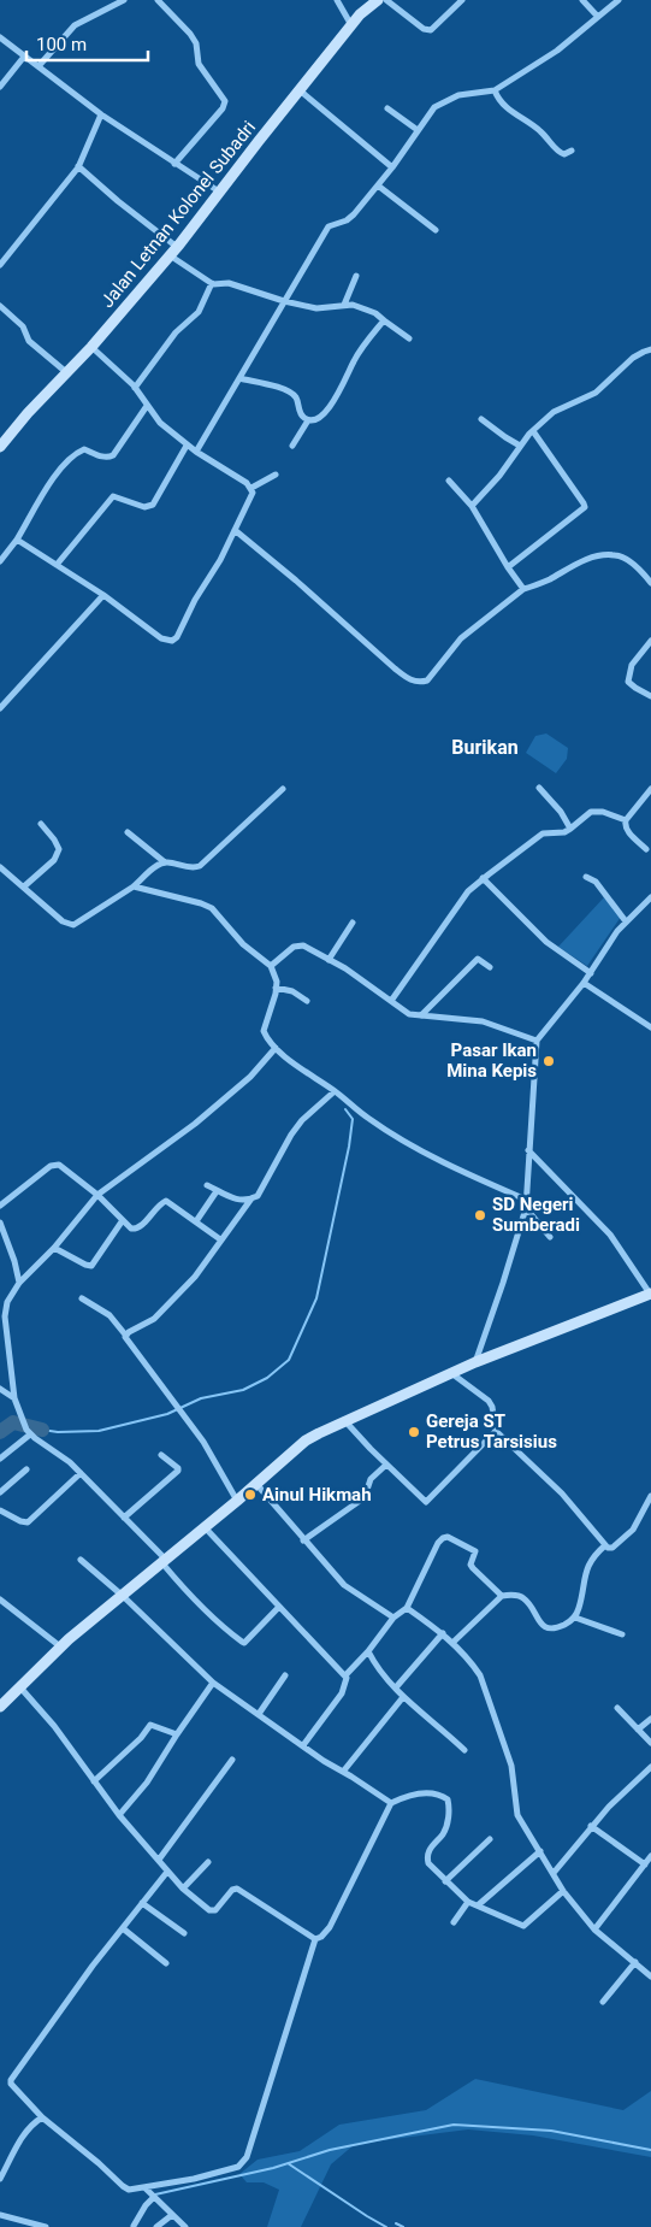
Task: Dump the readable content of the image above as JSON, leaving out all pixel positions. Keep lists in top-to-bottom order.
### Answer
{
  "streets": {
    "main road": ["Jalan Letnan Kolonel Subadri"]
  },
  "districts": ["Burikan"],
  "places": [
    "Pasar Ikan Mina Kepis",
    "SD Negeri Sumberadi",
    "Gereja ST Petrus Tarsisius",
    "Ainul Hikmah"
  ],
  "scale_bar": "100 m"
}
